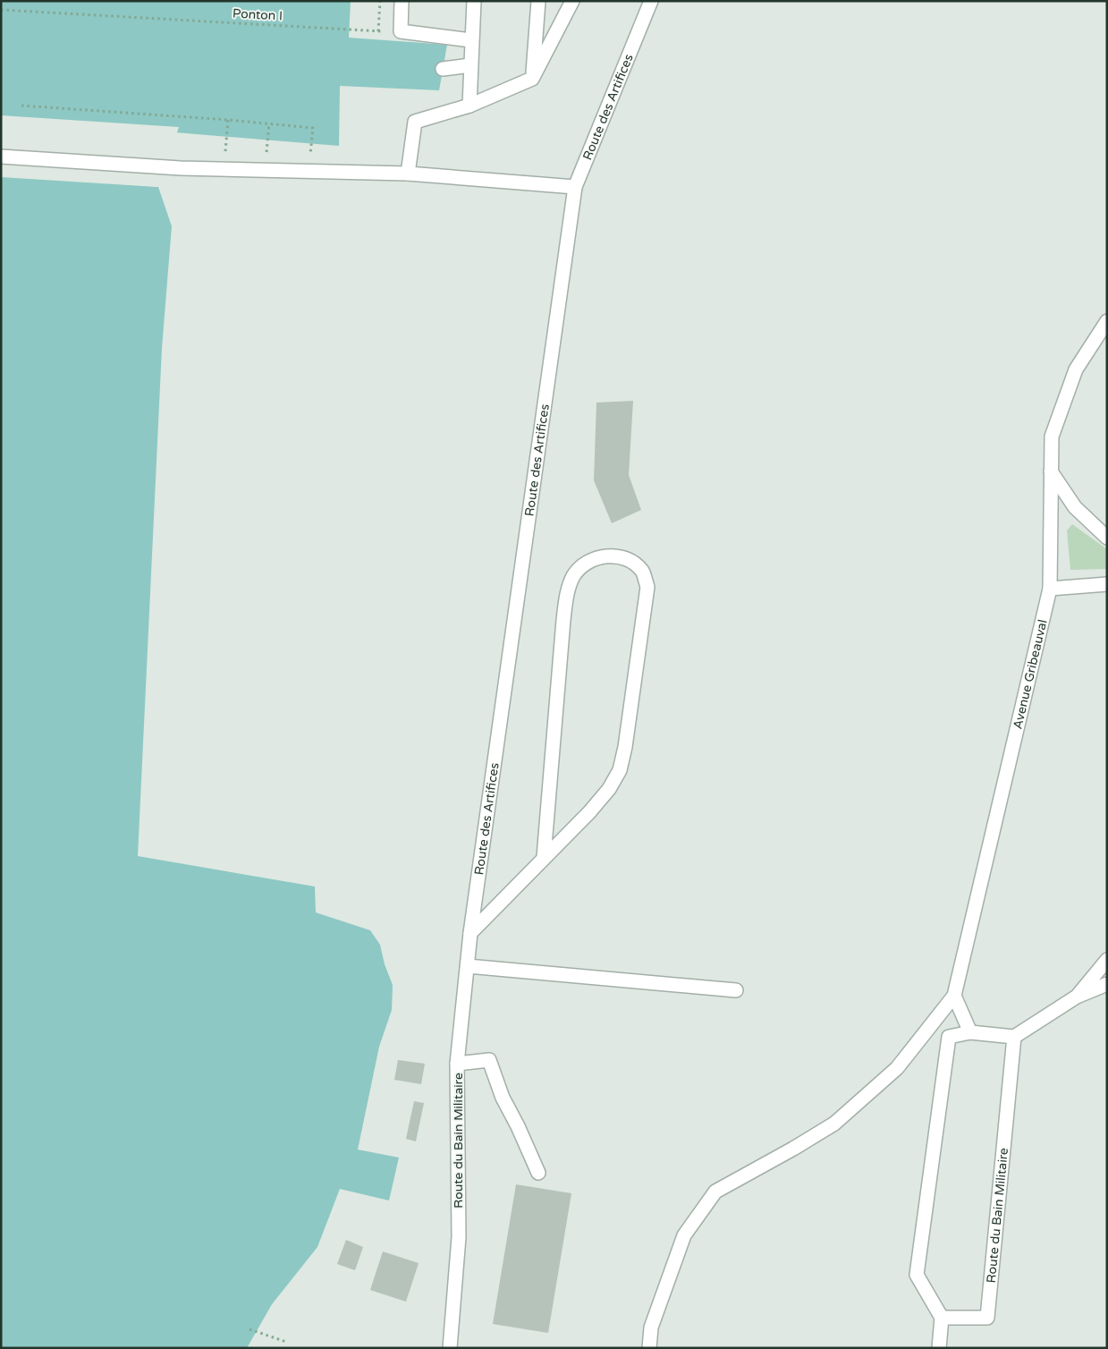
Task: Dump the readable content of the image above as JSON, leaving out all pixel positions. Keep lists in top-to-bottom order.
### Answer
{
  "streets": {
    "street": ["Route des Artifices", "Avenue Gribeauval", "Route du Bain Militaire"],
    "path": ["Ponton I"]
  },
  "crossings": [
    ["Route des Artifices", "Route du Bain Militaire"]
  ]
}
